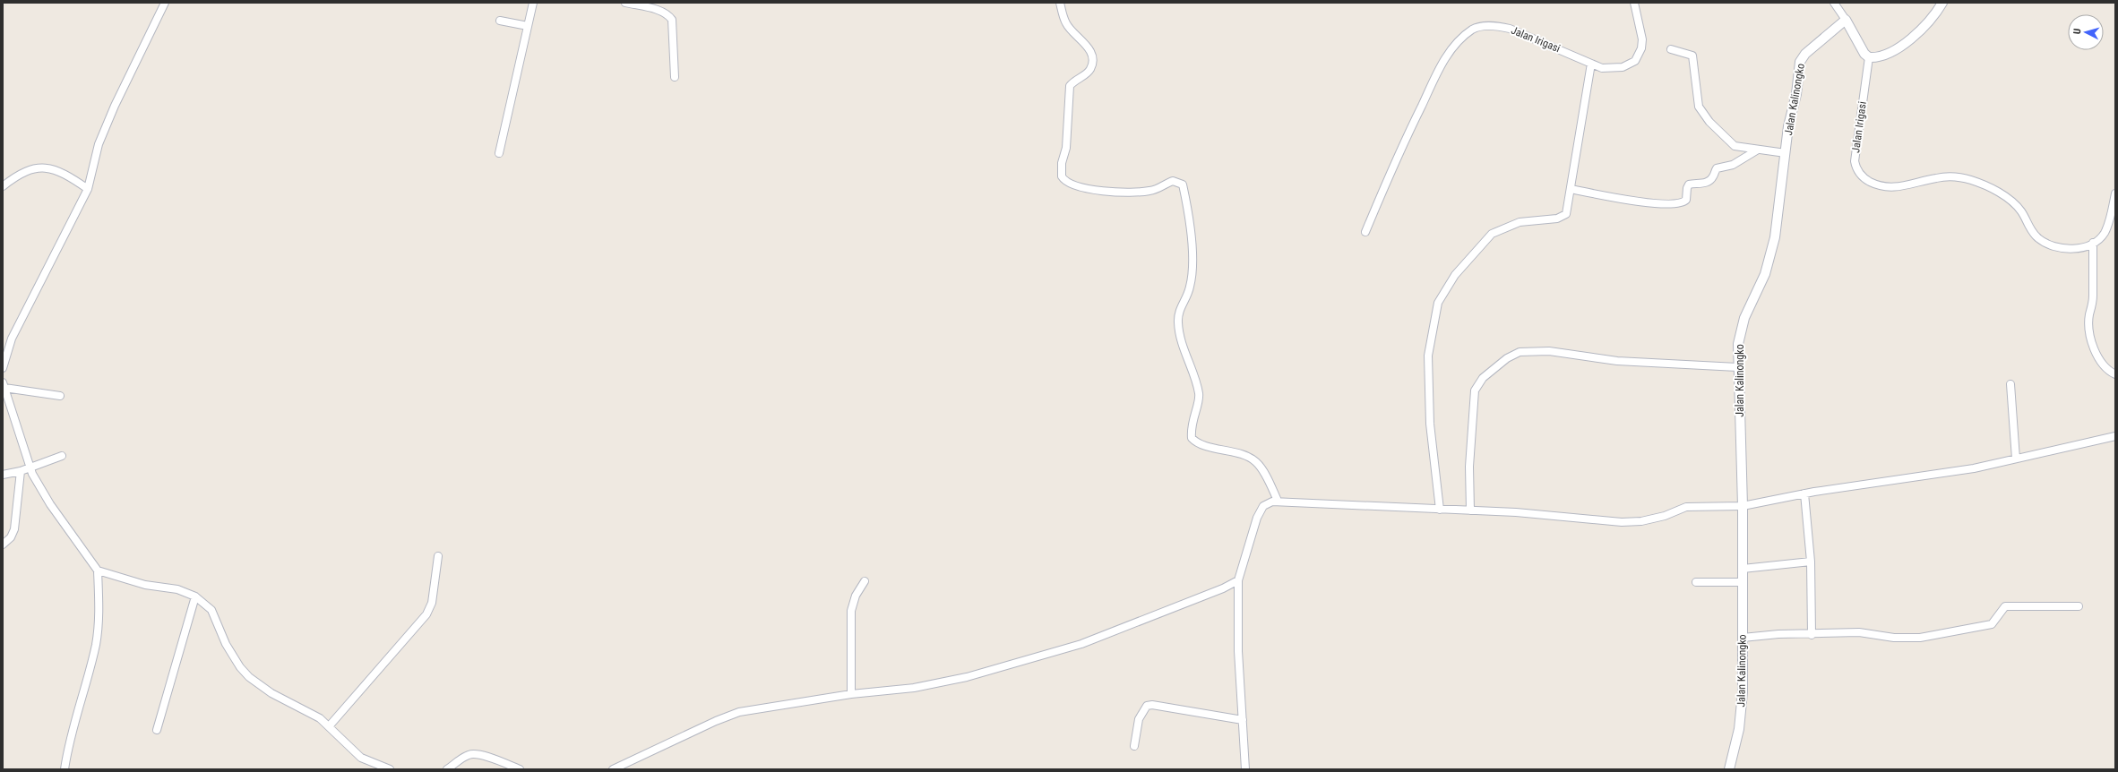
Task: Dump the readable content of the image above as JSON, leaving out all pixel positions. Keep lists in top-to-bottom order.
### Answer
{
  "streets": {
    "street": ["Jalan Irigasi", "Jalan Kalinongko"]
  },
  "north": "left"
}
